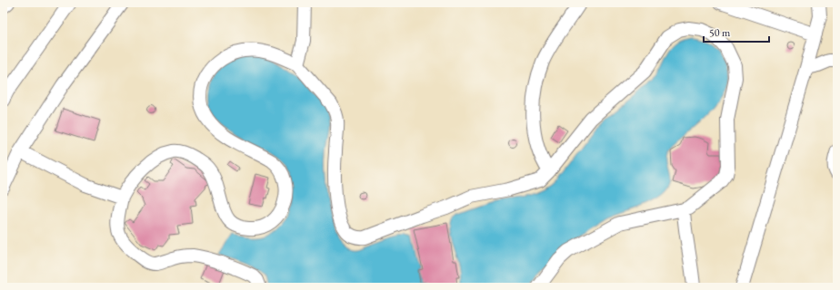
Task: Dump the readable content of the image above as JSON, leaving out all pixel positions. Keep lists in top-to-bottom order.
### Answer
{
  "scale_bar": "50 m"
}
